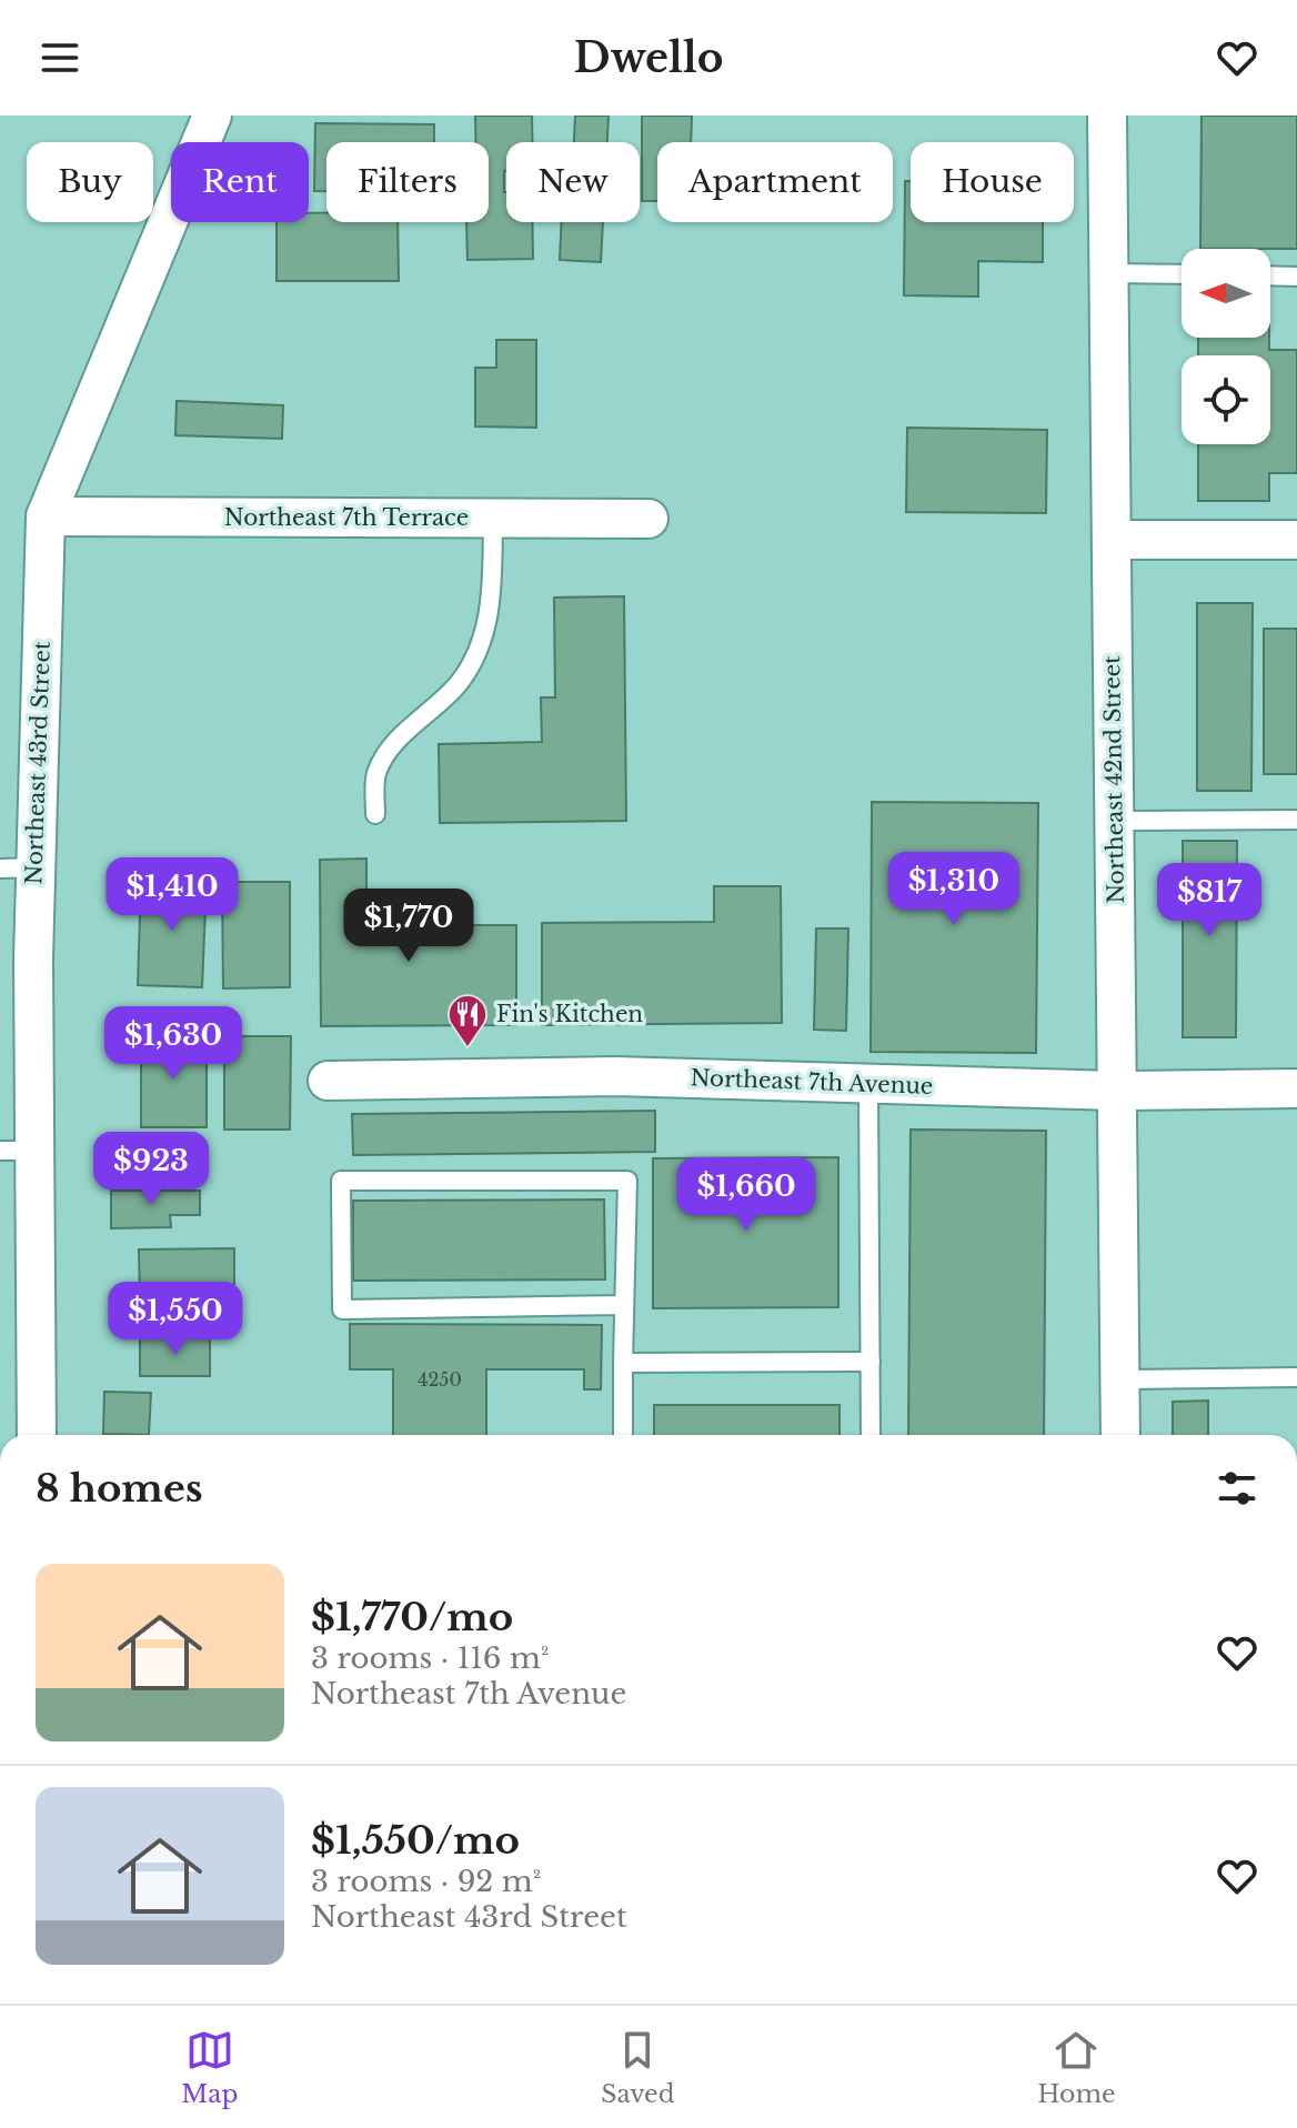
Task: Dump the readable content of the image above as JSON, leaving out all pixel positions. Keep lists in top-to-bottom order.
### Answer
{
  "streets": {
    "street": [
      "Northeast 7th Terrace",
      "Northeast 43rd Street",
      "Northeast 42nd Street",
      "Northeast 7th Avenue"
    ]
  },
  "crossings": [
    ["Northeast 7th Terrace", "Northeast 43rd Street"],
    ["Northeast 42nd Street", "Northeast 7th Avenue"]
  ],
  "places": {
    "restaurant": ["Fin's Kitchen"]
  },
  "house_numbers": ["4250"],
  "north": "left",
  "page": {
    "header": "Dwello",
    "chip": [
      "Buy",
      "Rent",
      "Filters",
      "New",
      "Apartment",
      "House"
    ],
    "price": [
      "$1,310",
      "$1,410",
      "$817",
      "$1,770",
      "$1,630",
      "$923",
      "$1,660",
      "$1,550"
    ],
    "heading": "8 homes",
    "list": [
      {
        "name": "$1,770/mo",
        "note": "3 rooms · 116 m² · Northeast 7th Avenue"
      },
      {
        "name": "$1,550/mo",
        "note": "3 rooms · 92 m² · Northeast 43rd Street"
      }
    ],
    "tabs": ["Map", "Saved", "Home"]
  }
}
